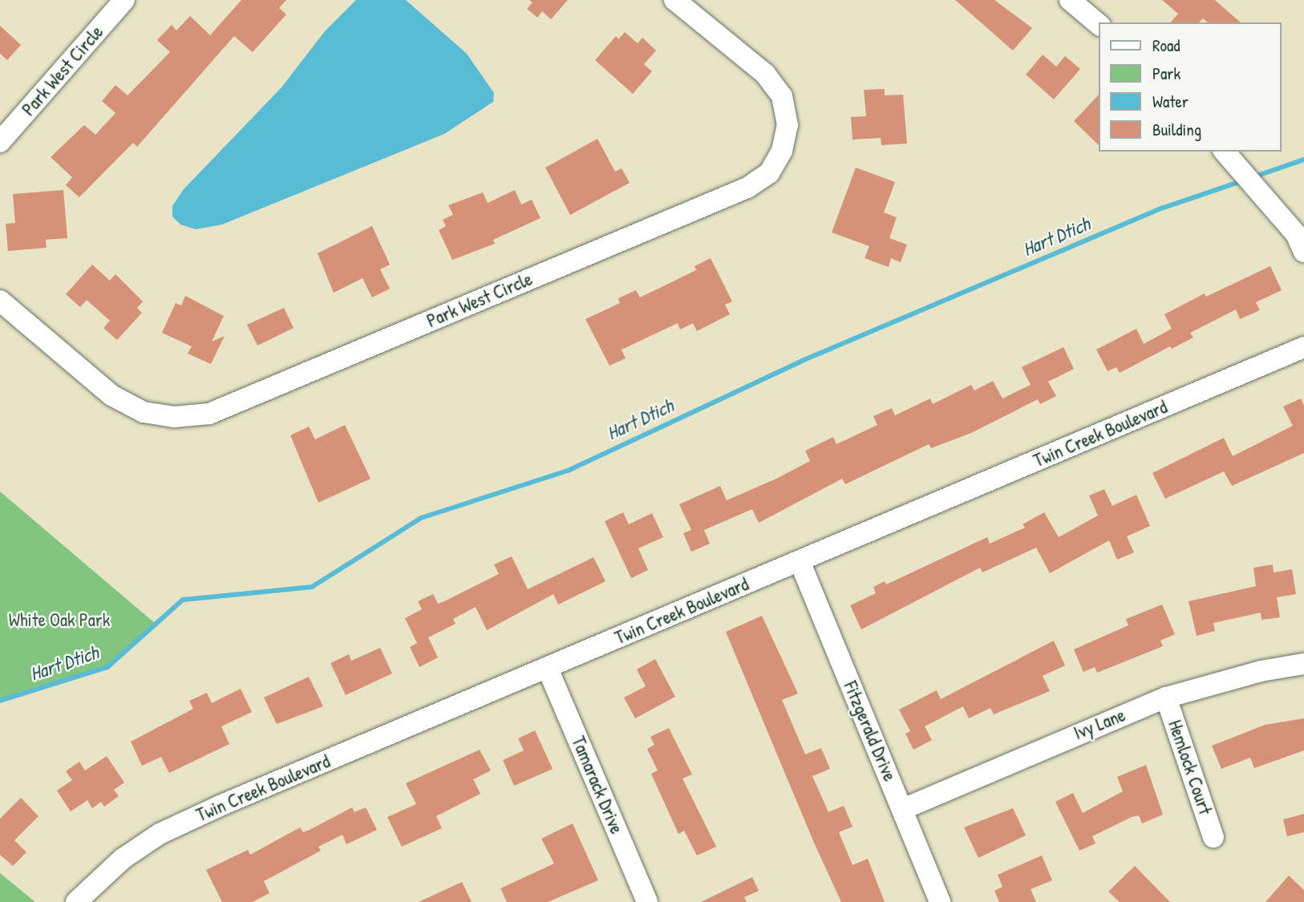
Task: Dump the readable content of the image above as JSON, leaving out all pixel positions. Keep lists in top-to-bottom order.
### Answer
{
  "streets": {
    "street": [
      "Park West Circle",
      "Twin Creek Boulevard",
      "Ivy Lane",
      "Fitzgerald Drive",
      "Hemlock Court",
      "Tamarack Drive"
    ]
  },
  "crossings": [
    ["Twin Creek Boulevard", "Fitzgerald Drive"],
    ["Twin Creek Boulevard", "Tamarack Drive"],
    ["Ivy Lane", "Fitzgerald Drive"],
    ["Ivy Lane", "Hemlock Court"]
  ],
  "water": ["Hart Dtich"],
  "parks": ["White Oak Park"],
  "legend": [
    "Road",
    "Park",
    "Water",
    "Building"
  ]
}
